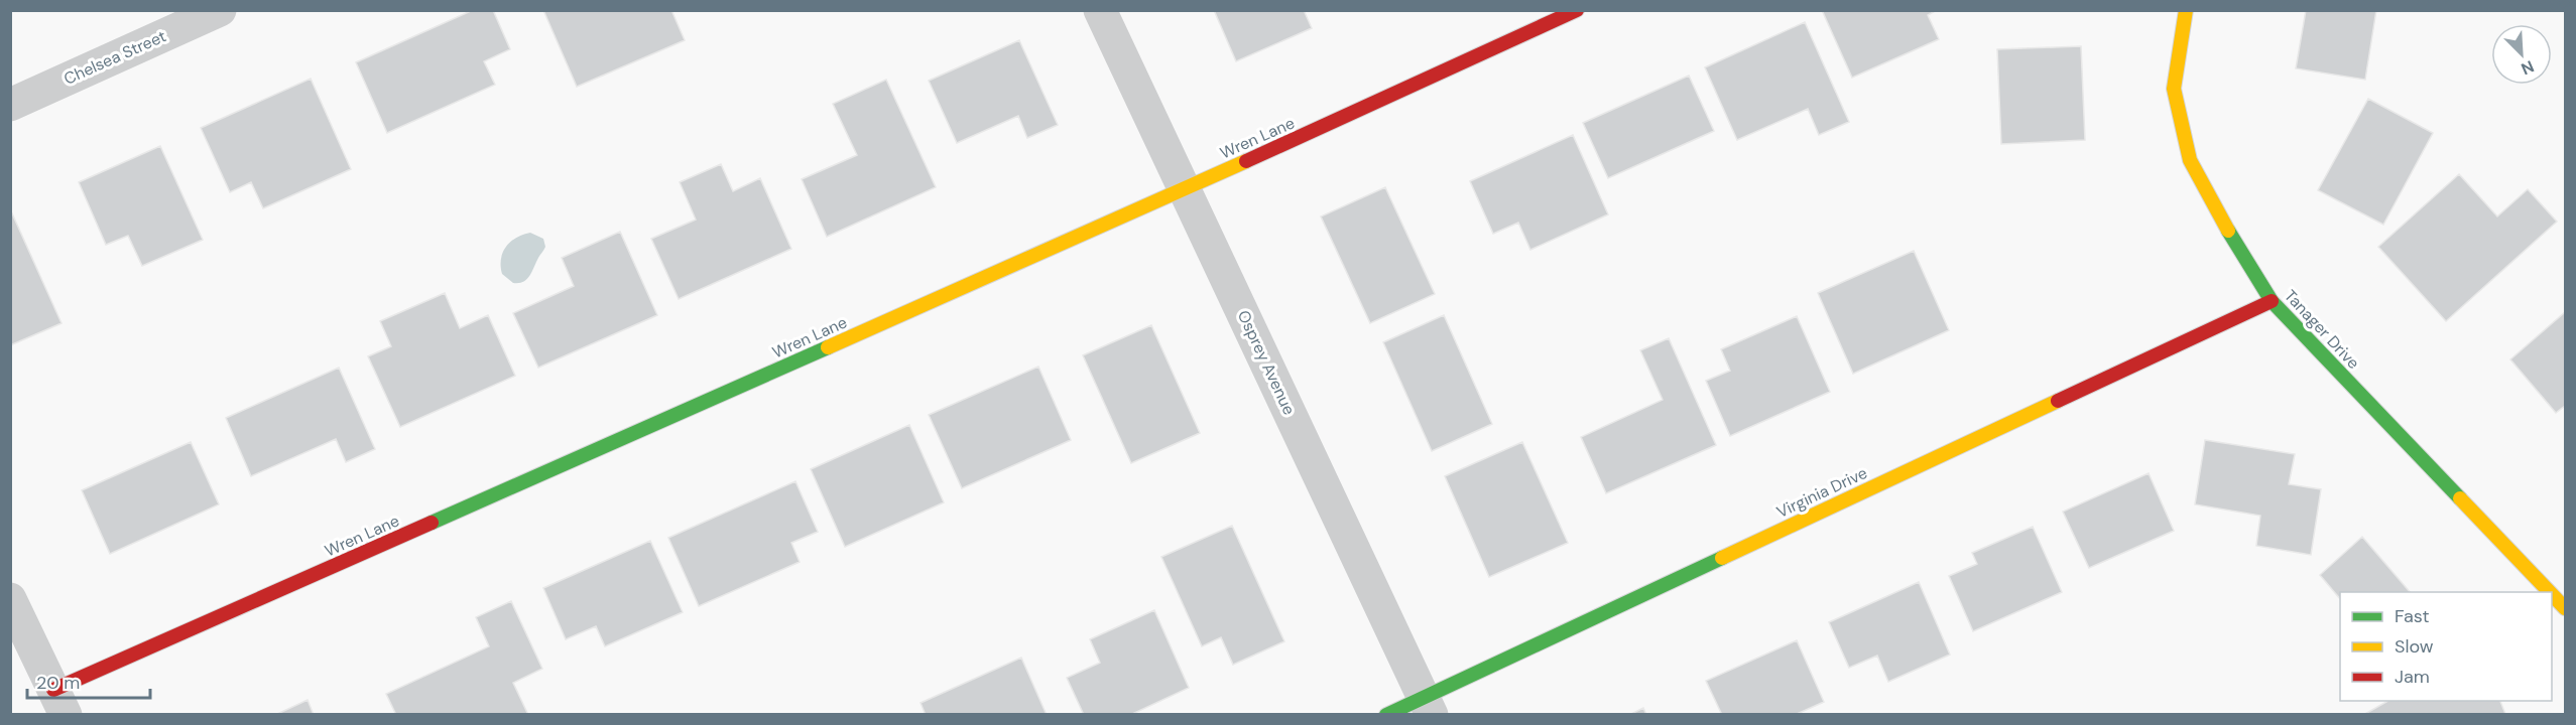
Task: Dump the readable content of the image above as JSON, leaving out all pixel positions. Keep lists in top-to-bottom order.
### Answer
{
  "streets": {
    "street": [
      "Chelsea Street",
      "Wren Lane",
      "Tanager Drive",
      "Osprey Avenue",
      "Virginia Drive"
    ]
  },
  "crossings": [
    ["Wren Lane", "Osprey Avenue"],
    ["Tanager Drive", "Virginia Drive"],
    ["Osprey Avenue", "Virginia Drive"]
  ],
  "legend": ["Fast", "Slow", "Jam"],
  "scale_bar": "20 m",
  "north": "bottom right"
}
